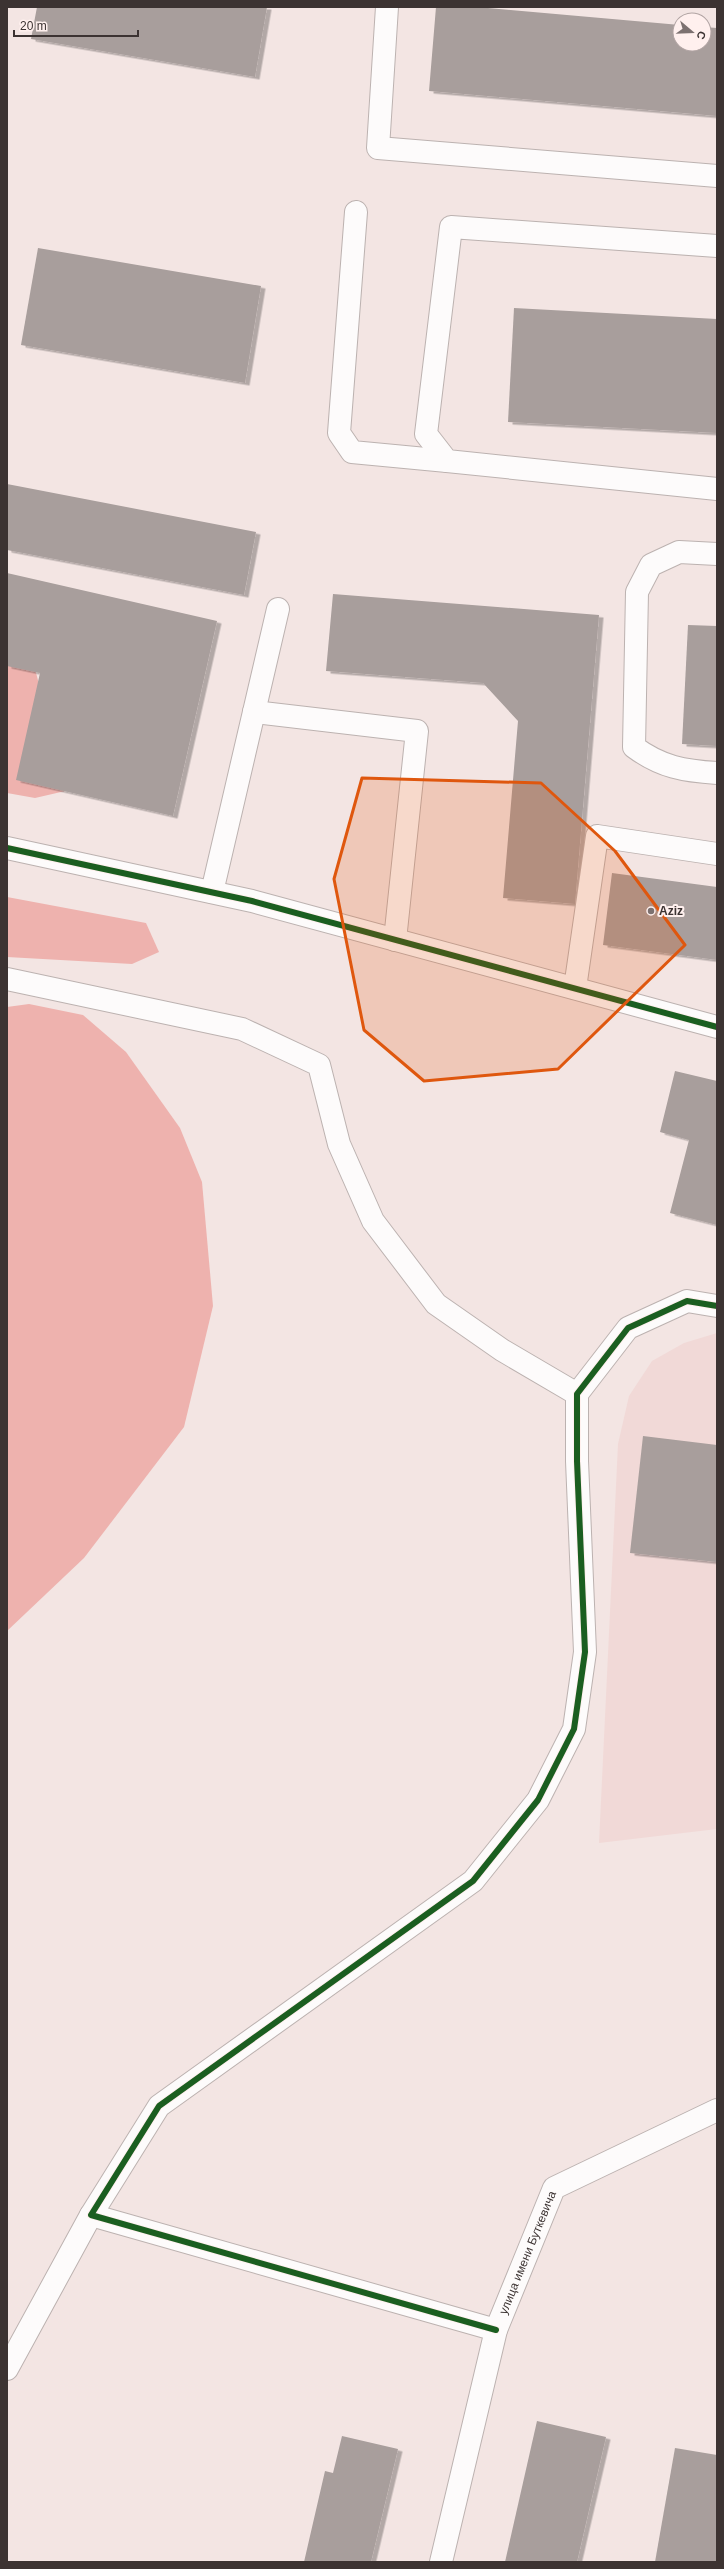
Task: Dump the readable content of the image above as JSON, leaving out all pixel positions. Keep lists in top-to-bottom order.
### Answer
{
  "streets": {
    "street": ["улица имени Буткевича"]
  },
  "places": ["Aziz"],
  "scale_bar": "20 m",
  "north": "right"
}
